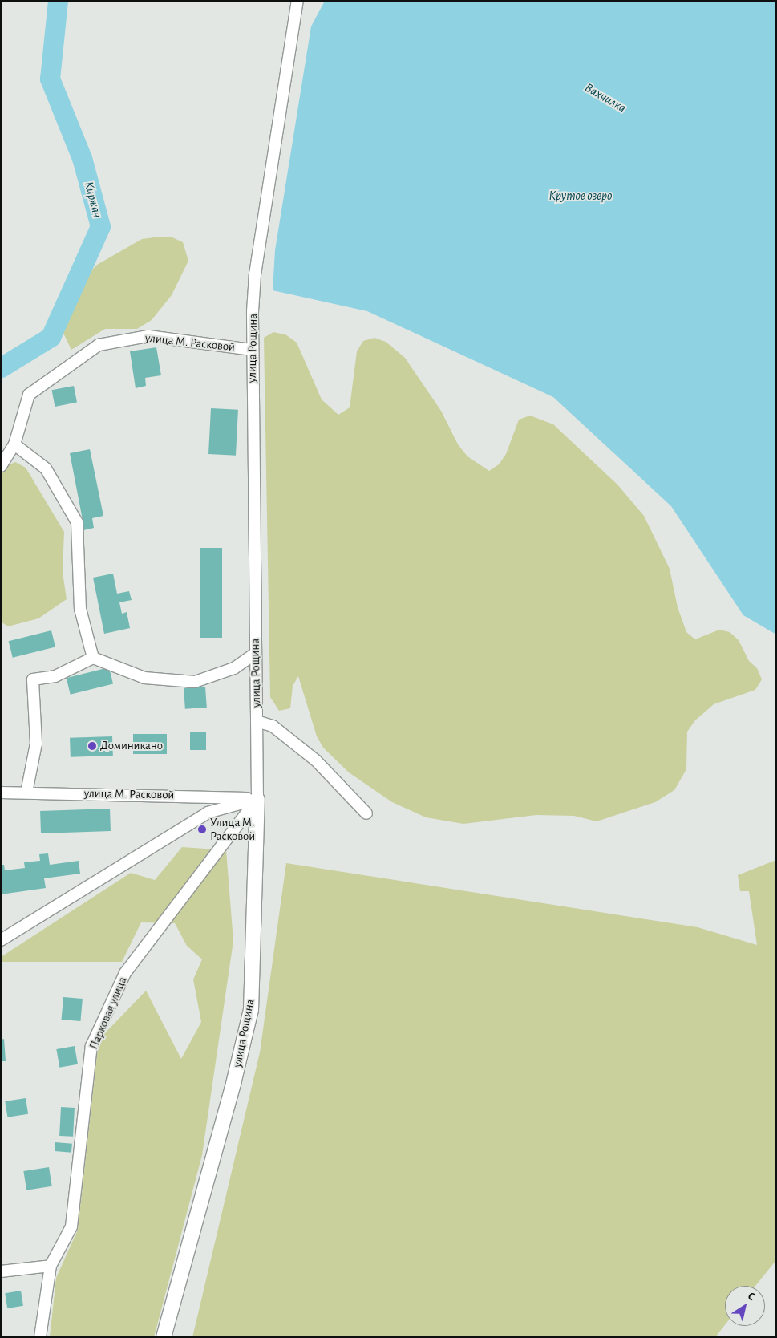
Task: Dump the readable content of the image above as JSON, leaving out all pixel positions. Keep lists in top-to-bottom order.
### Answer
{
  "streets": {
    "street": ["улица М. Расковой", "улица Рощина", "Парковая улица"]
  },
  "crossings": [
    ["улица М. Расковой", "улица Рощина"],
    ["улица М. Расковой", "Парковая улица"],
    ["улица Рощина", "Парковая улица"]
  ],
  "water": ["Вахчилка", "Крутое озеро", "Киржач"],
  "places": ["Доминикано", "Улица М. Расковой"],
  "north": "top right"
}
